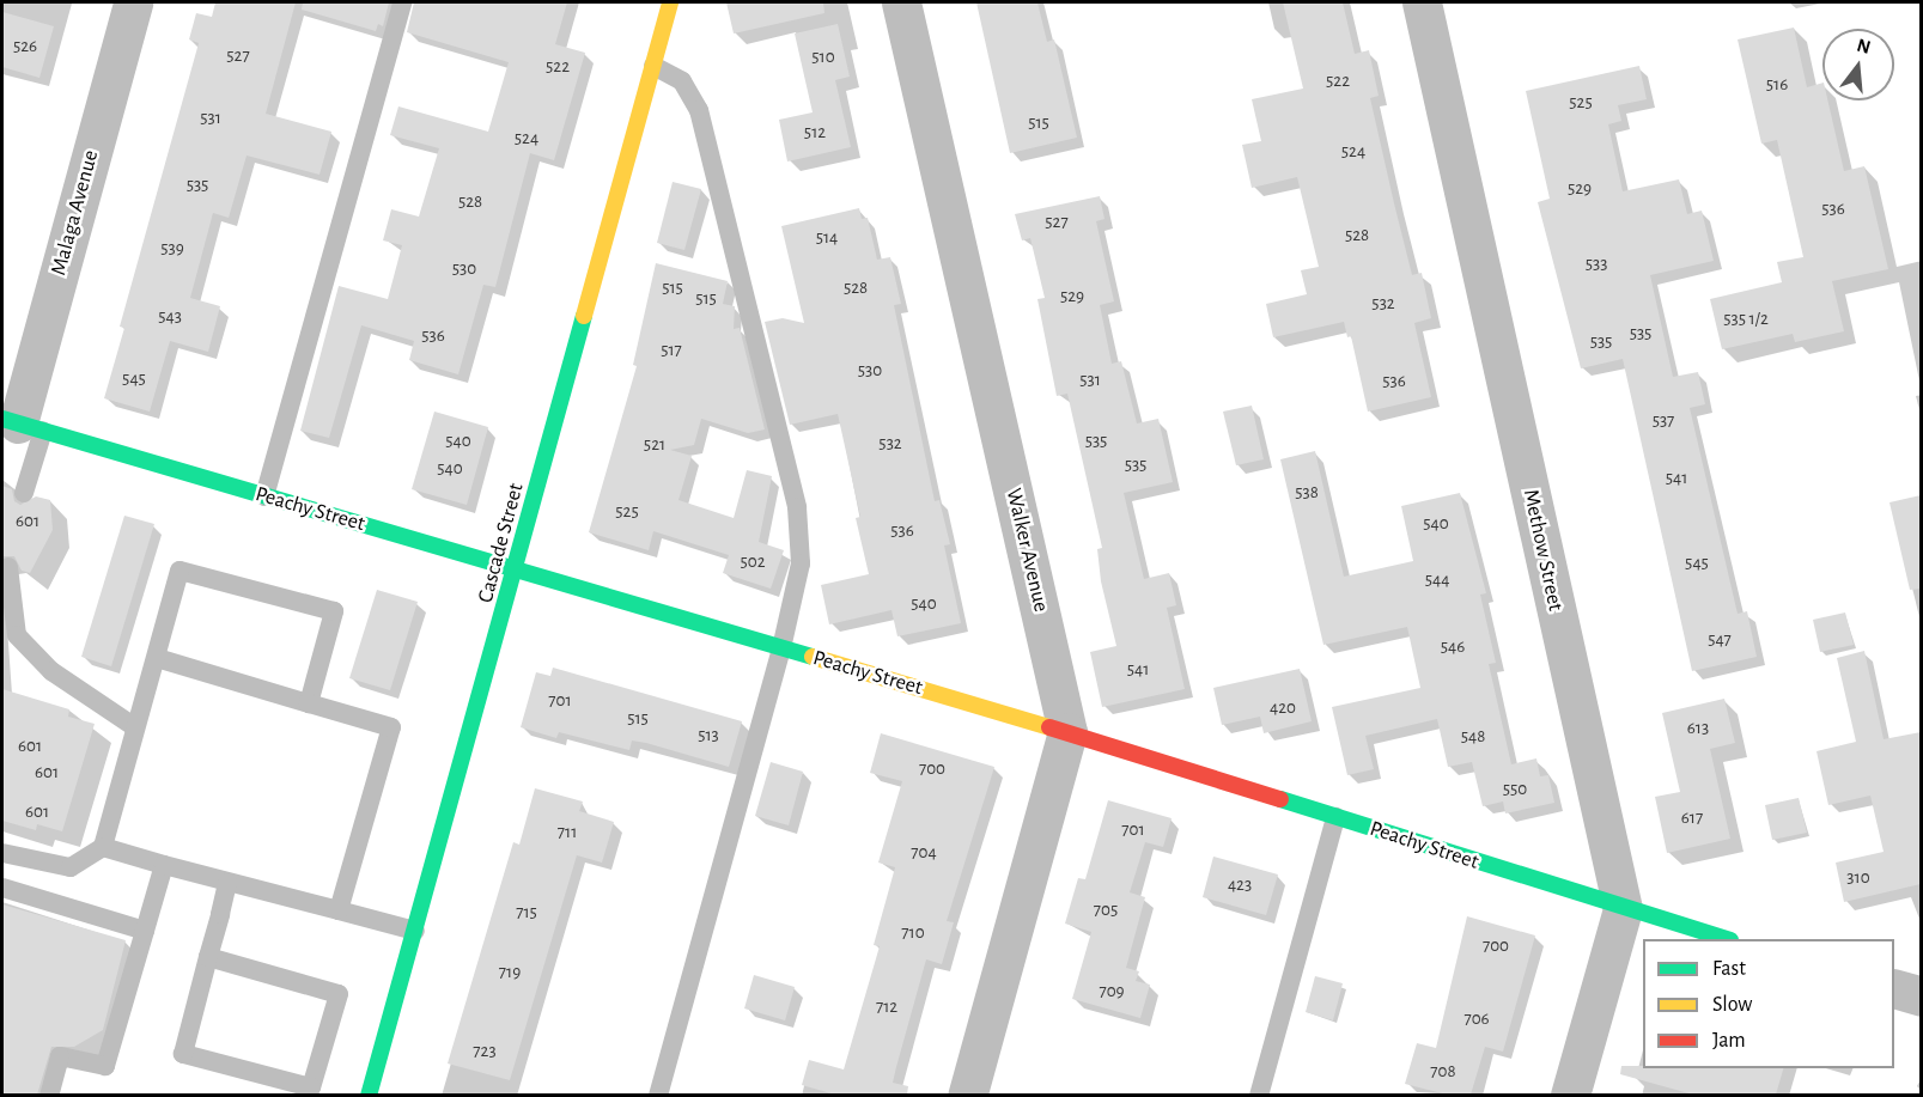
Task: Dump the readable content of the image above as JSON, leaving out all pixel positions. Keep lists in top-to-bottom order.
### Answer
{
  "streets": {
    "street": [
      "Malaga Avenue",
      "Peachy Street",
      "Cascade Street",
      "Walker Avenue",
      "Methow Street"
    ]
  },
  "crossings": [
    ["Malaga Avenue", "Peachy Street"],
    ["Peachy Street", "Cascade Street"],
    ["Peachy Street", "Walker Avenue"],
    ["Peachy Street", "Methow Street"]
  ],
  "house_numbers": [
    "526",
    "527",
    "510",
    "522",
    "522",
    "516",
    "525",
    "531",
    "515",
    "512",
    "524",
    "524",
    "535",
    "529",
    "528",
    "536",
    "527",
    "528",
    "514",
    "539",
    "533",
    "530",
    "515",
    "528",
    "529",
    "515",
    "532",
    "543",
    "535 1/2",
    "535",
    "536",
    "535",
    "517",
    "530",
    "545",
    "531",
    "536",
    "537",
    "540",
    "535",
    "532",
    "521",
    "535",
    "540",
    "541",
    "538",
    "525",
    "601",
    "540",
    "536",
    "502",
    "545",
    "544",
    "540",
    "547",
    "546",
    "541",
    "701",
    "420",
    "515",
    "613",
    "513",
    "548",
    "601",
    "700",
    "601",
    "550",
    "601",
    "617",
    "701",
    "711",
    "704",
    "310",
    "423",
    "705",
    "715",
    "710",
    "700",
    "719",
    "709",
    "712",
    "706",
    "723",
    "708"
  ],
  "legend": ["Fast", "Slow", "Jam"],
  "north": "top"
}
